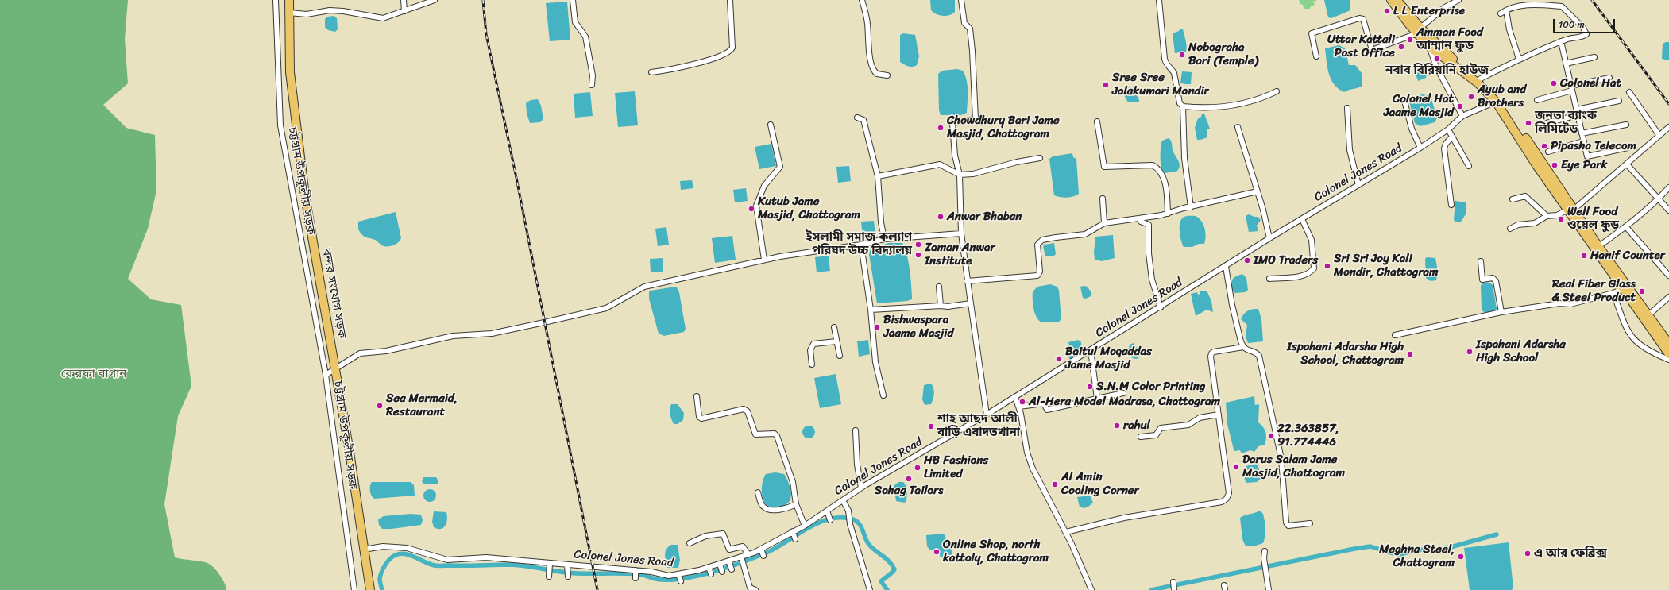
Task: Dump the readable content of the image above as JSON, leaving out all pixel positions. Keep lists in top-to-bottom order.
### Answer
{
  "streets": {
    "highway": ["বন্দর সংযোগ সড়ক"],
    "street": ["Colonel Jones Road", "চট্টগ্রাম উপকূলীয় সড়ক"]
  },
  "crossings": [
    ["Colonel Jones Road", "বন্দর সংযোগ সড়ক"]
  ],
  "parks": ["কেরফা বাগান"],
  "places": [
    "L L Enterprise",
    "Amman Food আম্মান ফুড",
    "Uttar Kattali Post Office",
    "Nobograha Bari (Temple)",
    "নবাব বিরিয়ানি হাউজ",
    "Colonel Hat",
    "Sree Sree Jalakumari Mandir",
    "Ayub and Brothers",
    "Colonel Hat Jaame Masjid",
    "জনতা ব্যাংক লিমিটেড",
    "Chowdhury Bari Jame Masjid, Chattogram",
    "Pipasha Telecom",
    "Eye Park",
    "Kutub Jame Masjid, Chattogram",
    "Anwar Bhaban",
    "Well Food ওয়েল ফুড",
    "ইসলামী সমাজ কল্যাণ পরিষদ উচ্চ বিদ্যালয়",
    "Zaman Anwar Institute",
    "Hanif Counter",
    "IMO Traders",
    "Sri Sri Joy Kali Mondir, Chattogram",
    "Real Fiber Glass & Steel Product",
    "Bishwaspara Jaame Masjid",
    "Ispahani Adarsha High School",
    "Ispahani Adarsha High School, Chattogram",
    "Baitul Moqaddas Jame Masjid",
    "S.N.M Color Printing",
    "Al-Hera Model Madrasa, Chattogram",
    "Sea Mermaid, Restaurant",
    "rahul",
    "শাহ আছদ আলী বাড়ি এবাদতখানা",
    "22.363857, 91.774446",
    "Darus Salam Jame Masjid, Chattogram",
    "HB Fashions Limited",
    "Sohag Tailors",
    "Al Amin Cooling Corner",
    "Online Shop, north kattoly, Chattogram",
    "এ আর ফেব্রিক্স",
    "Meghna Steel, Chattogram"
  ],
  "scale_bar": "100 m"
}
